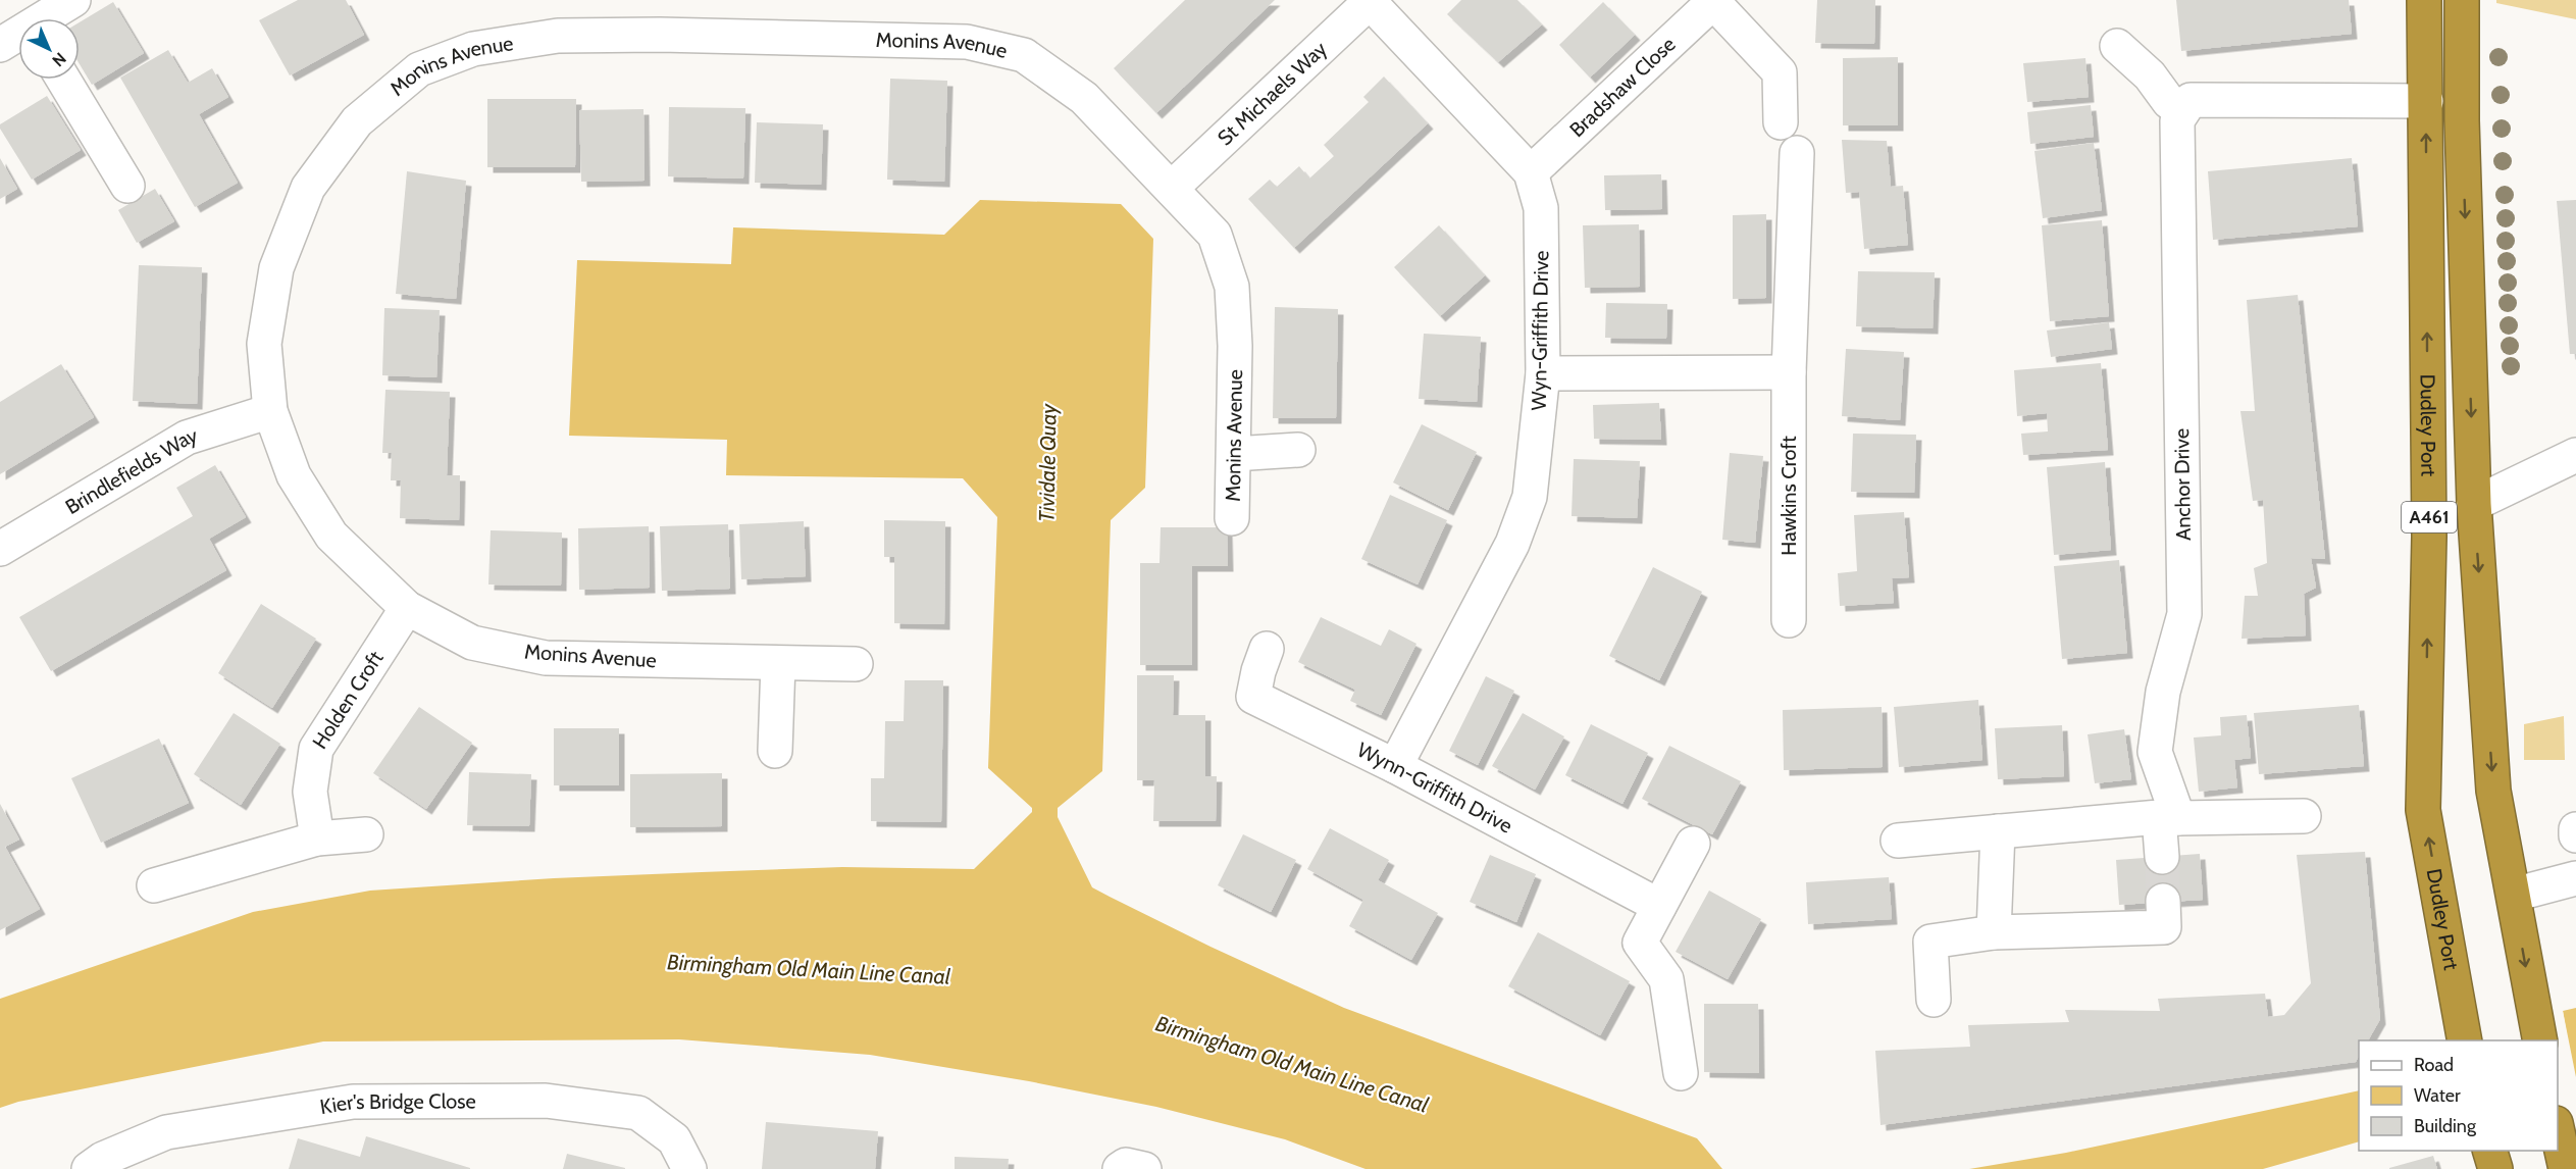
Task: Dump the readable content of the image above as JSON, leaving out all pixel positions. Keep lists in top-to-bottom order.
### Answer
{
  "streets": {
    "highway": ["Dudley Port", "A461"],
    "street": [
      "Monins Avenue",
      "Bradshaw Close",
      "St Michaels Way",
      "Wyn-Griffith Drive",
      "Brindlefields Way",
      "Anchor Drive",
      "Hawkins Croft",
      "Holden Croft",
      "Wynn-Griffith Drive",
      "Kier's Bridge Close"
    ]
  },
  "crossings": [
    ["Monins Avenue", "St Michaels Way"],
    ["Monins Avenue", "Brindlefields Way"],
    ["Monins Avenue", "Holden Croft"],
    ["Bradshaw Close", "Wyn-Griffith Drive"],
    ["St Michaels Way", "Wyn-Griffith Drive"],
    ["Wyn-Griffith Drive", "Wynn-Griffith Drive"]
  ],
  "water": ["Tividale Quay", "Birmingham Old Main Line Canal"],
  "legend": ["Road", "Water", "Building"],
  "north": "bottom right"
}
